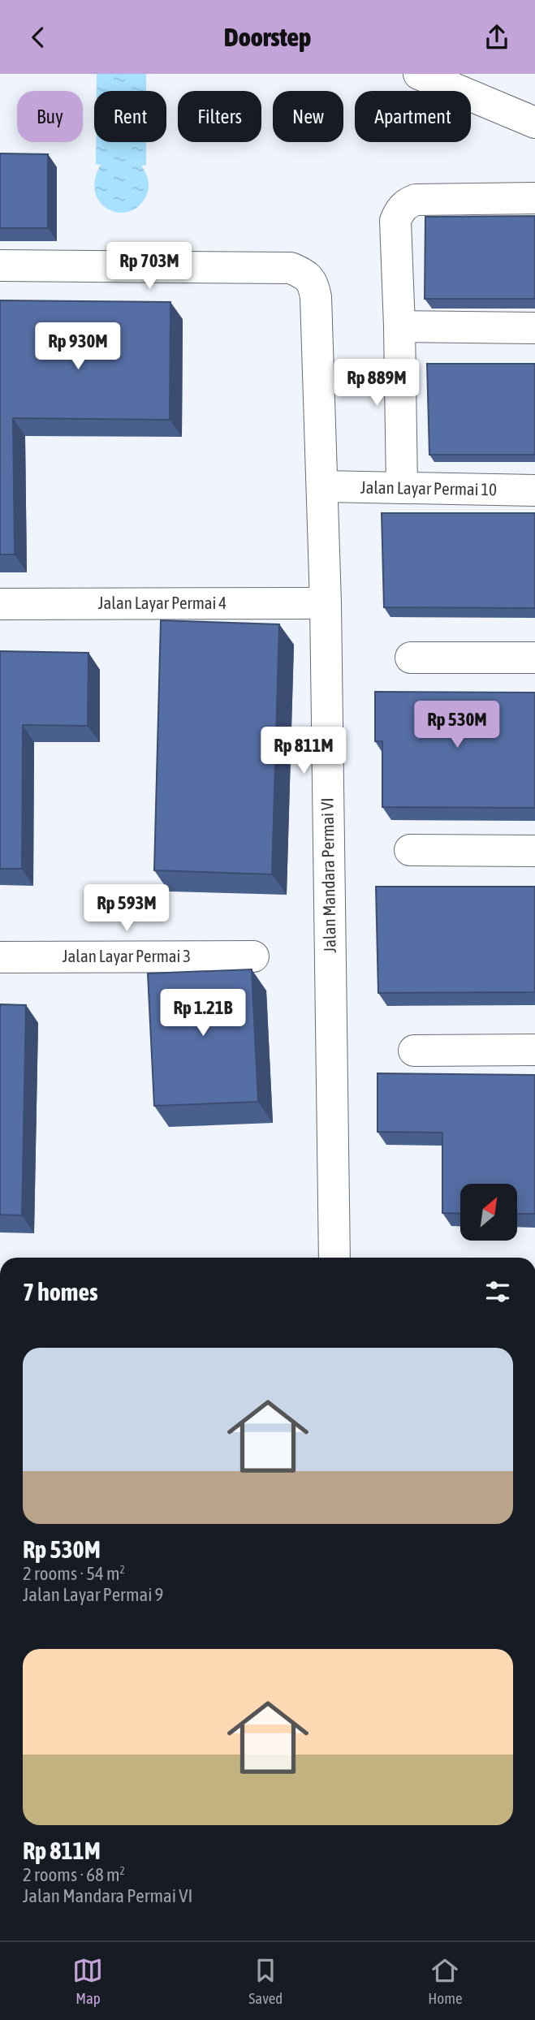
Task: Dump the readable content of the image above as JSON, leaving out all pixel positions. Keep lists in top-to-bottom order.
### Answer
{
  "streets": {
    "street": [
      "Jalan Layar Permai 10",
      "Jalan Layar Permai 4",
      "Jalan Mandara Permai VI",
      "Jalan Layar Permai 3"
    ]
  },
  "crossings": [
    ["Jalan Layar Permai 10", "Jalan Mandara Permai VI"],
    ["Jalan Layar Permai 4", "Jalan Mandara Permai VI"]
  ],
  "north": "top right",
  "page": {
    "header": "Doorstep",
    "chip": [
      "Buy",
      "Rent",
      "Filters",
      "New",
      "Apartment"
    ],
    "price": [
      "Rp 703M",
      "Rp 930M",
      "Rp 889M",
      "Rp 530M",
      "Rp 811M",
      "Rp 593M",
      "Rp 1.21B"
    ],
    "heading": "7 homes",
    "list": [
      {
        "name": "Rp 530M",
        "note": "2 rooms · 54 m² · Jalan Layar Permai 9"
      },
      {
        "name": "Rp 811M",
        "note": "2 rooms · 68 m² · Jalan Mandara Permai VI"
      }
    ],
    "tabs": ["Map", "Saved", "Home"]
  }
}
